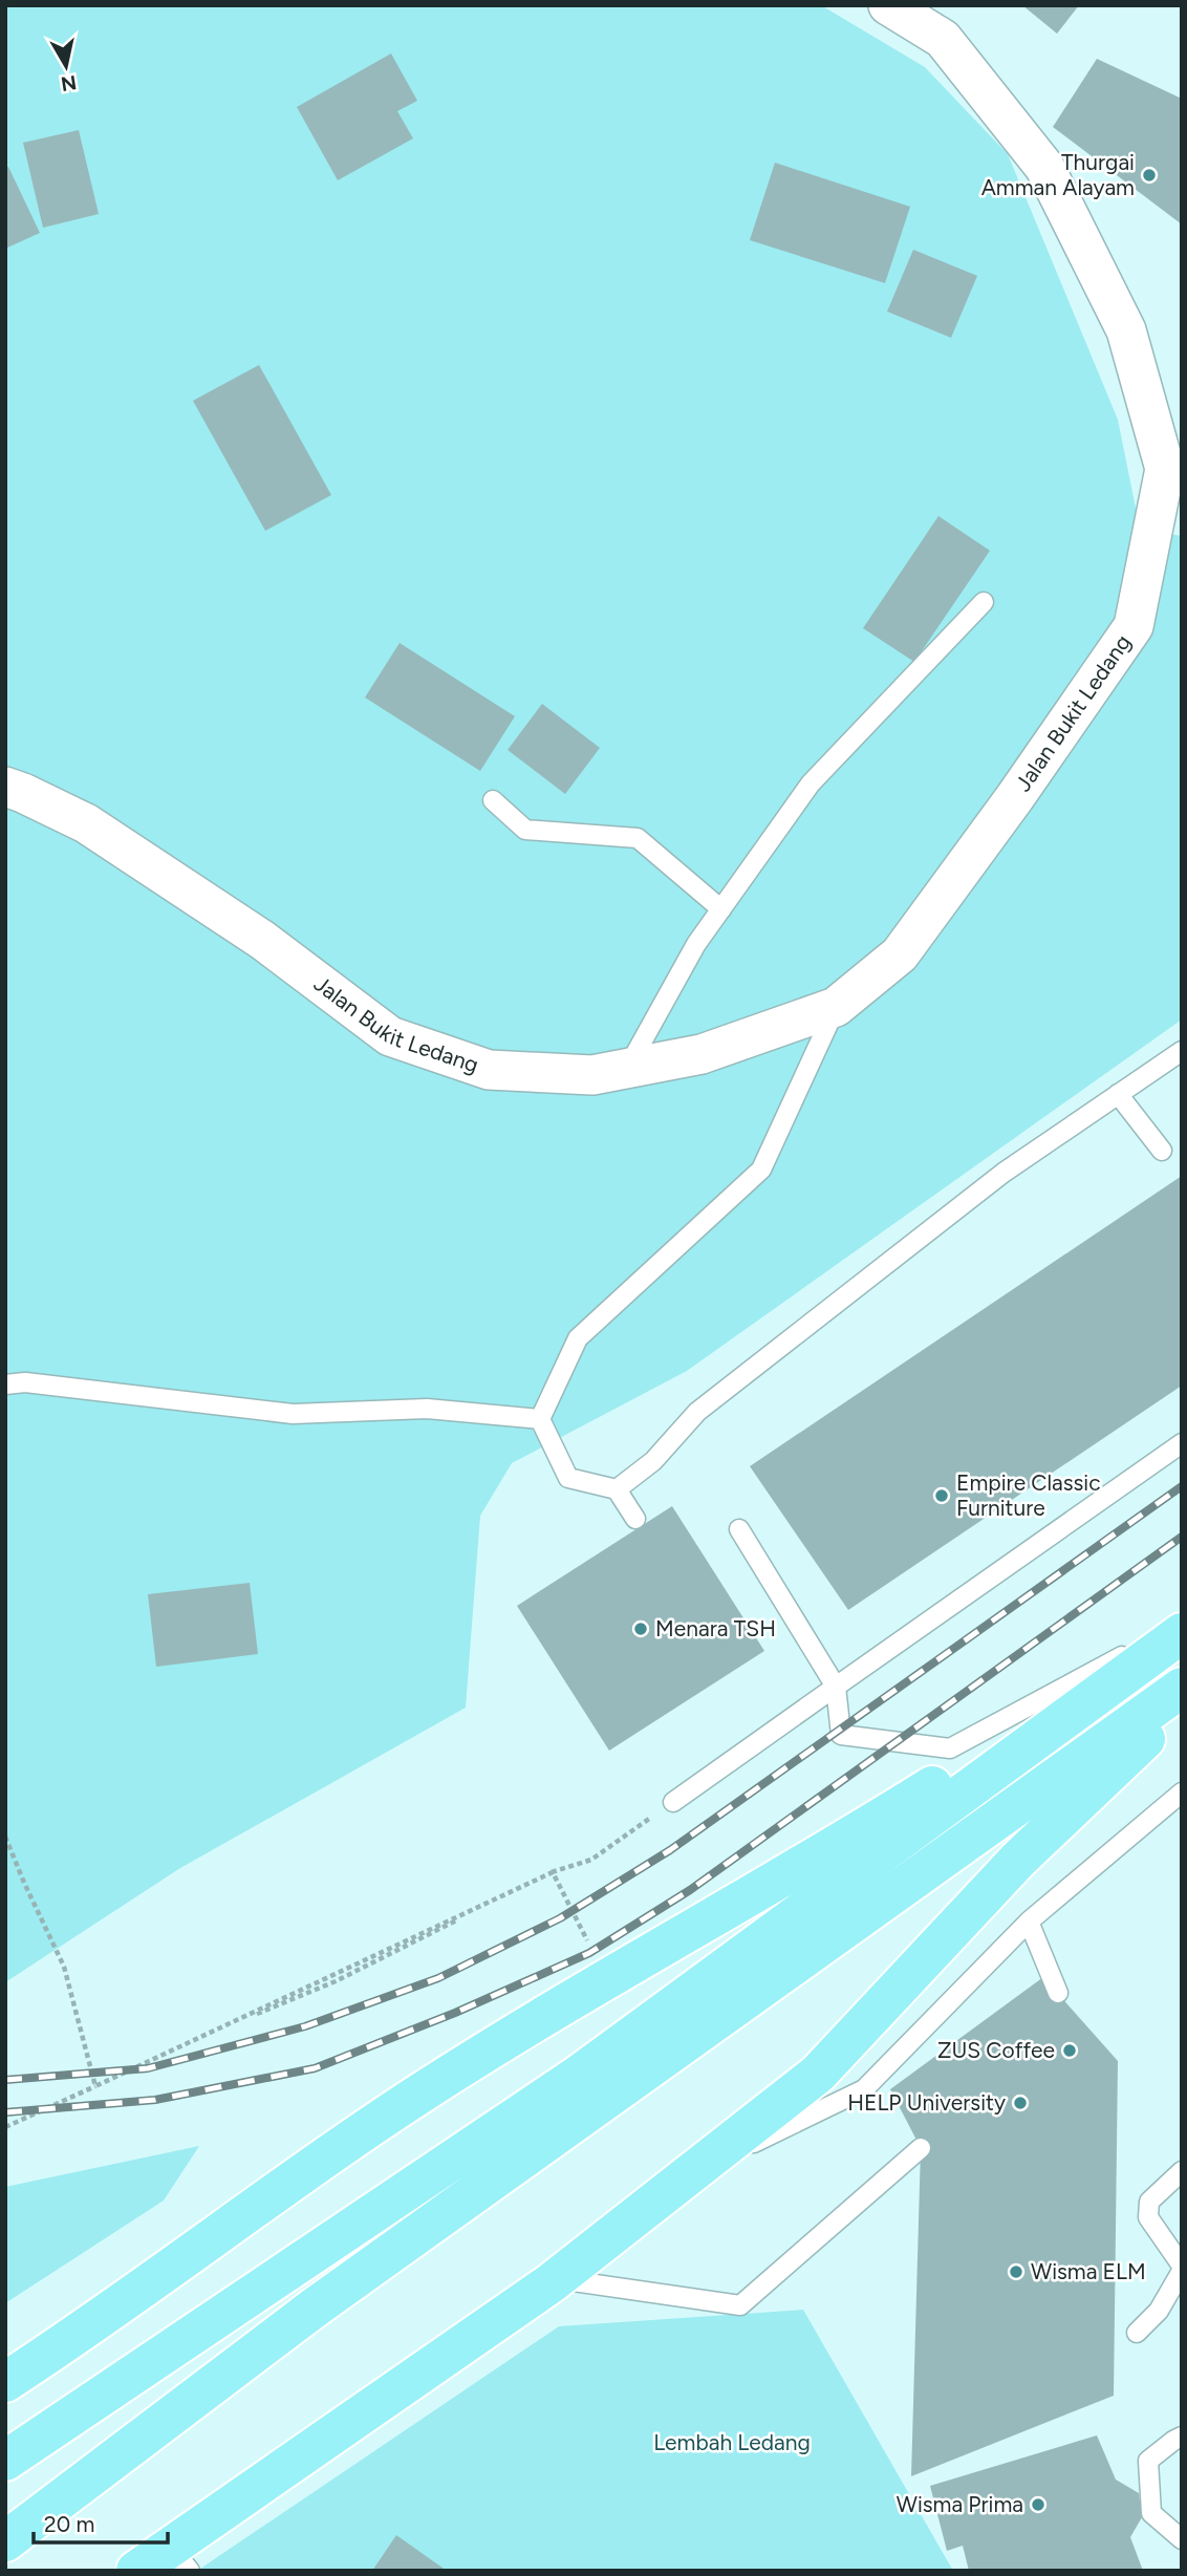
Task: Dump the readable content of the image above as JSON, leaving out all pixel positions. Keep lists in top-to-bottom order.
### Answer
{
  "streets": {
    "street": ["Jalan Bukit Ledang"]
  },
  "parks": ["Lembah Ledang"],
  "places": [
    "Thurgai Amman Alayam",
    "Empire Classic Furniture",
    "Menara TSH",
    "ZUS Coffee",
    "HELP University",
    "Wisma ELM",
    "Wisma Prima"
  ],
  "scale_bar": "20 m",
  "north": "bottom"
}
